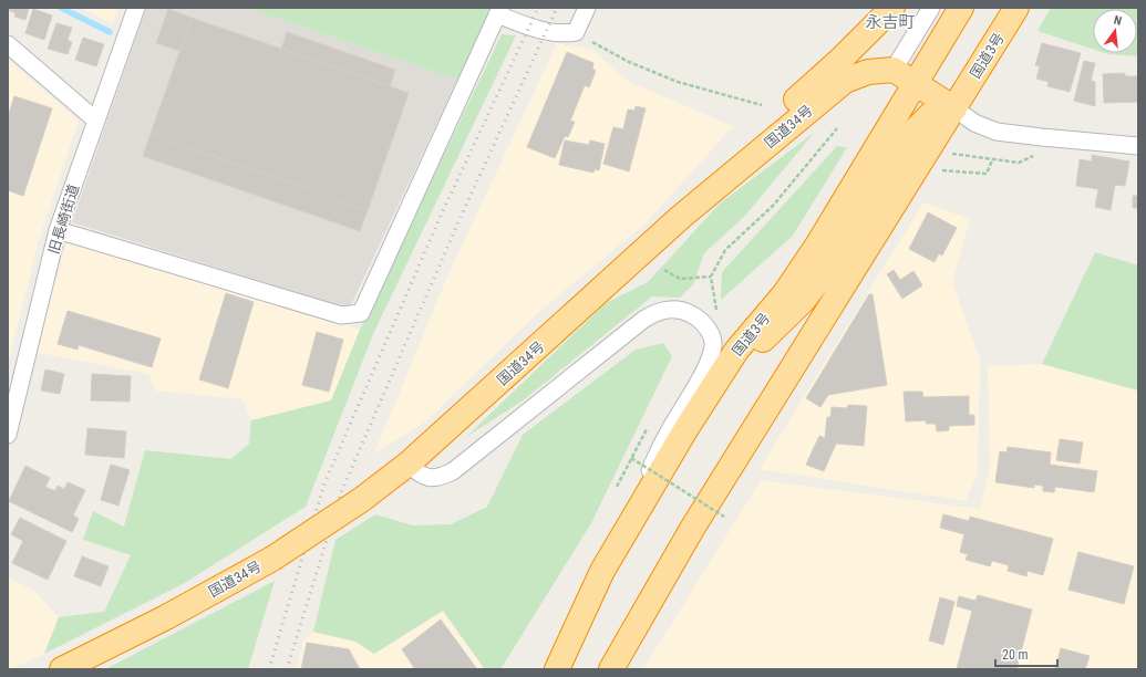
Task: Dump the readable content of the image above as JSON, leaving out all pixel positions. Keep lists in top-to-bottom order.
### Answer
{
  "streets": {
    "highway": ["国道3号", "国道34号"],
    "street": ["旧長崎街道"]
  },
  "districts": ["永吉町"],
  "scale_bar": "20 m",
  "north": "top"
}
